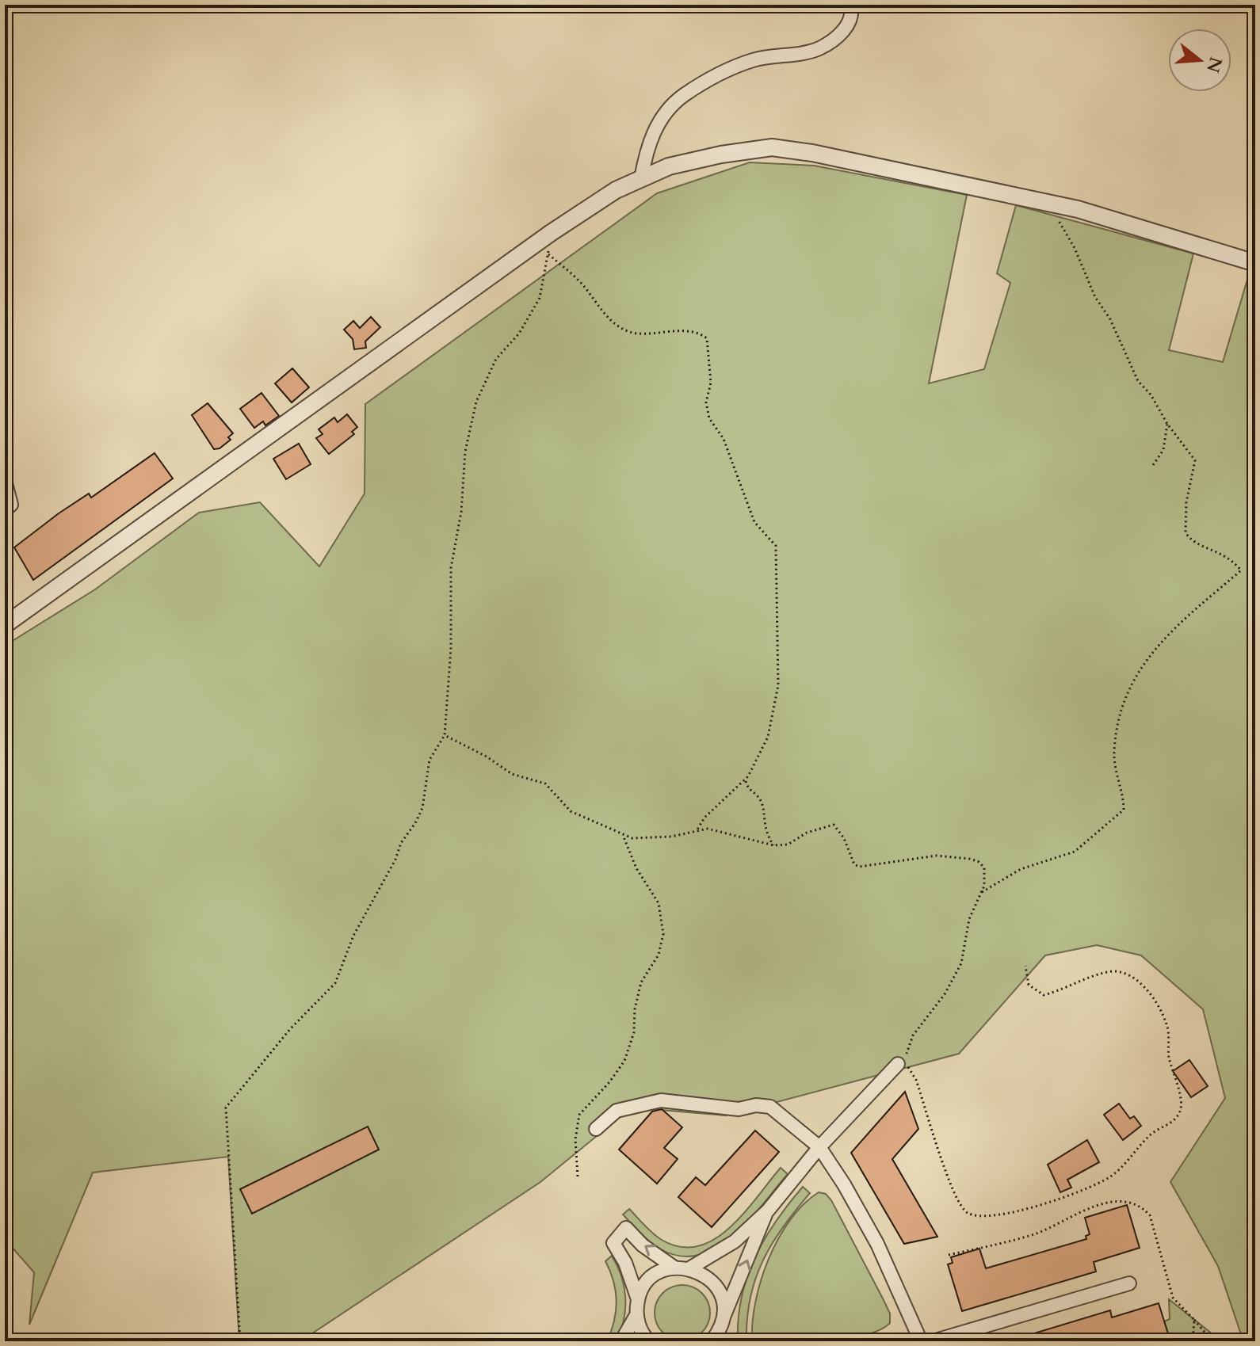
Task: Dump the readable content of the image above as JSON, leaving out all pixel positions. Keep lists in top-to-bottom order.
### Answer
{
  "north": "right"
}
